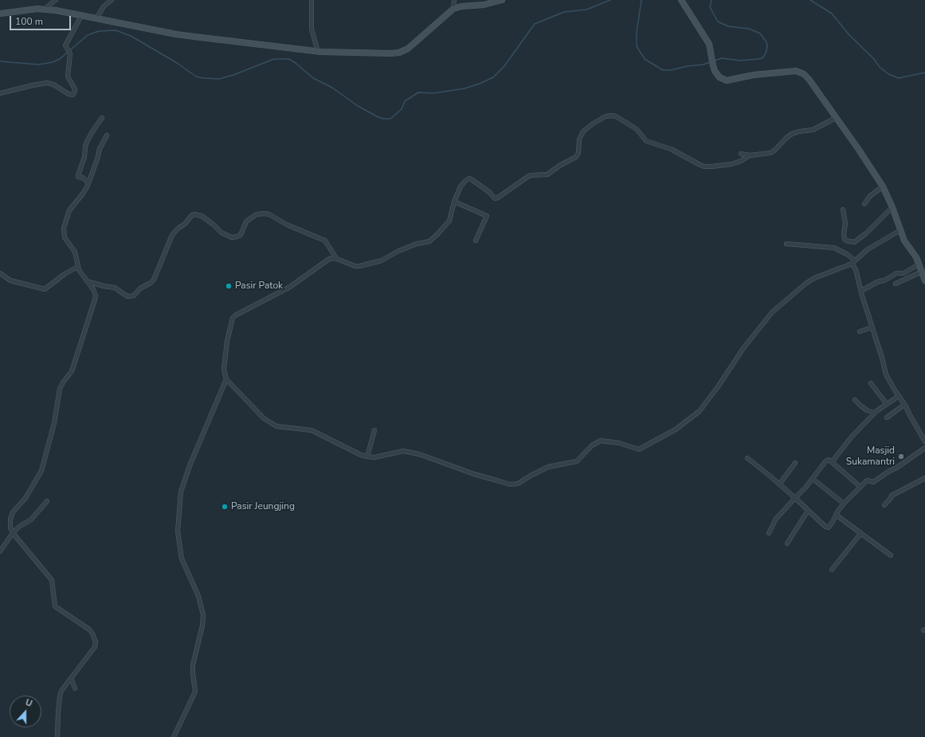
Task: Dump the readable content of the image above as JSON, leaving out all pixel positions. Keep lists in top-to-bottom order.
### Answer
{
  "places": ["Pasir Patok", "Masjid Sukamantri", "Pasir Jeungjing"],
  "scale_bar": "100 m",
  "north": "top"
}
